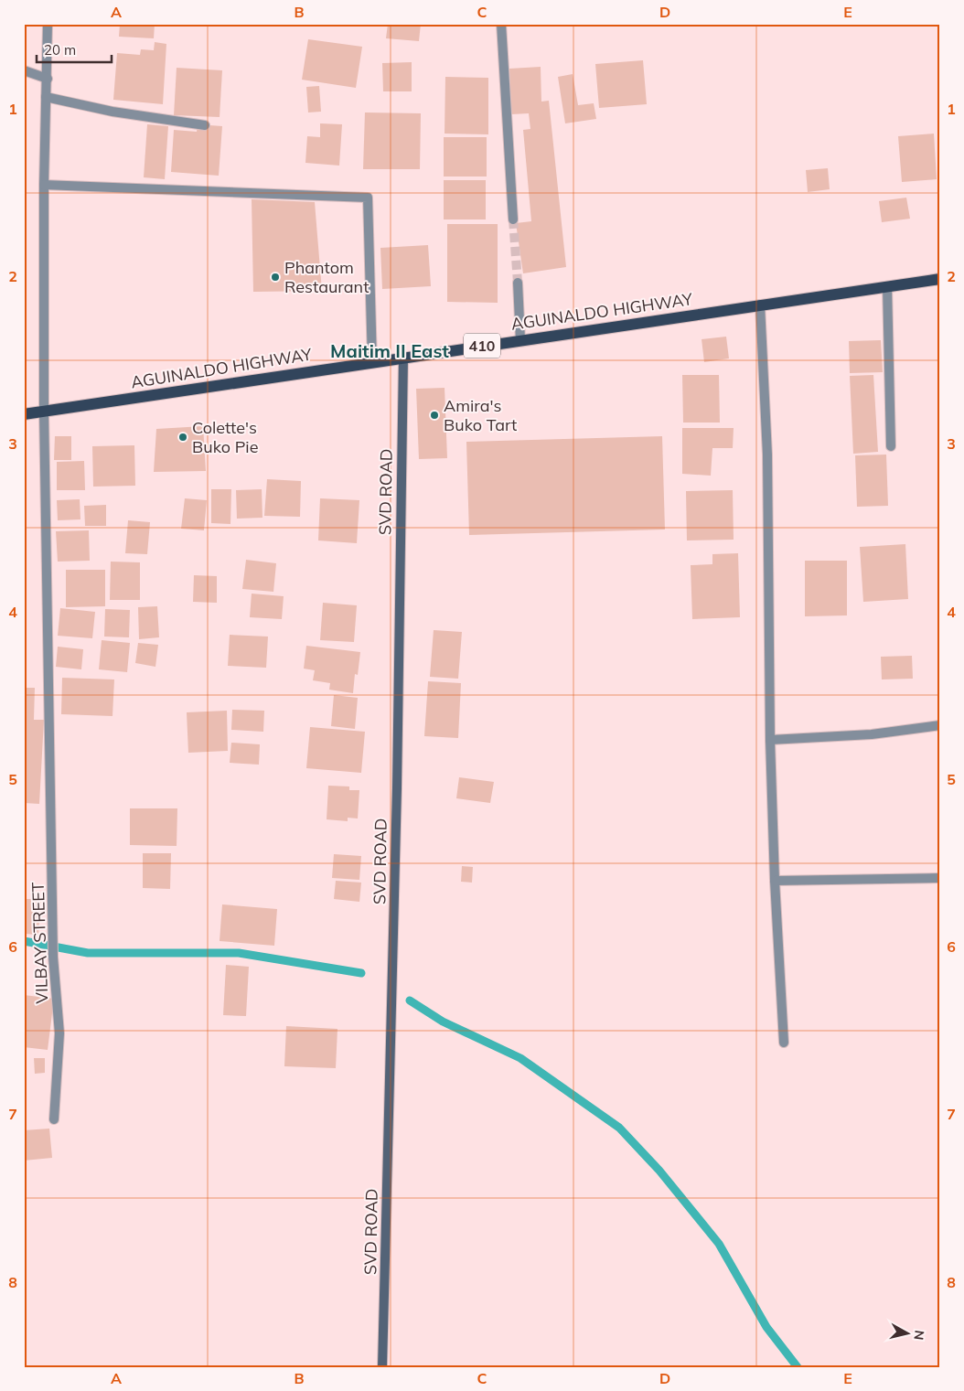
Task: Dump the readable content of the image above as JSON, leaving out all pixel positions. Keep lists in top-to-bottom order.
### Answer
{
  "streets": {
    "main road": ["AGUINALDO HIGHWAY", "410", "SVD ROAD"],
    "street": ["VILBAY STREET"]
  },
  "crossings": [
    ["AGUINALDO HIGHWAY", "SVD ROAD"],
    ["AGUINALDO HIGHWAY", "VILBAY STREET"]
  ],
  "districts": ["Maitim II East"],
  "places": ["Phantom Restaurant", "Amira's Buko Tart", "Colette's Buko Pie"],
  "scale_bar": "20 m",
  "north": "right",
  "grid": {
    "columns": [
      "A",
      "B",
      "C",
      "D",
      "E"
    ],
    "rows": [
      "1",
      "2",
      "3",
      "4",
      "5",
      "6",
      "7",
      "8"
    ]
  }
}
